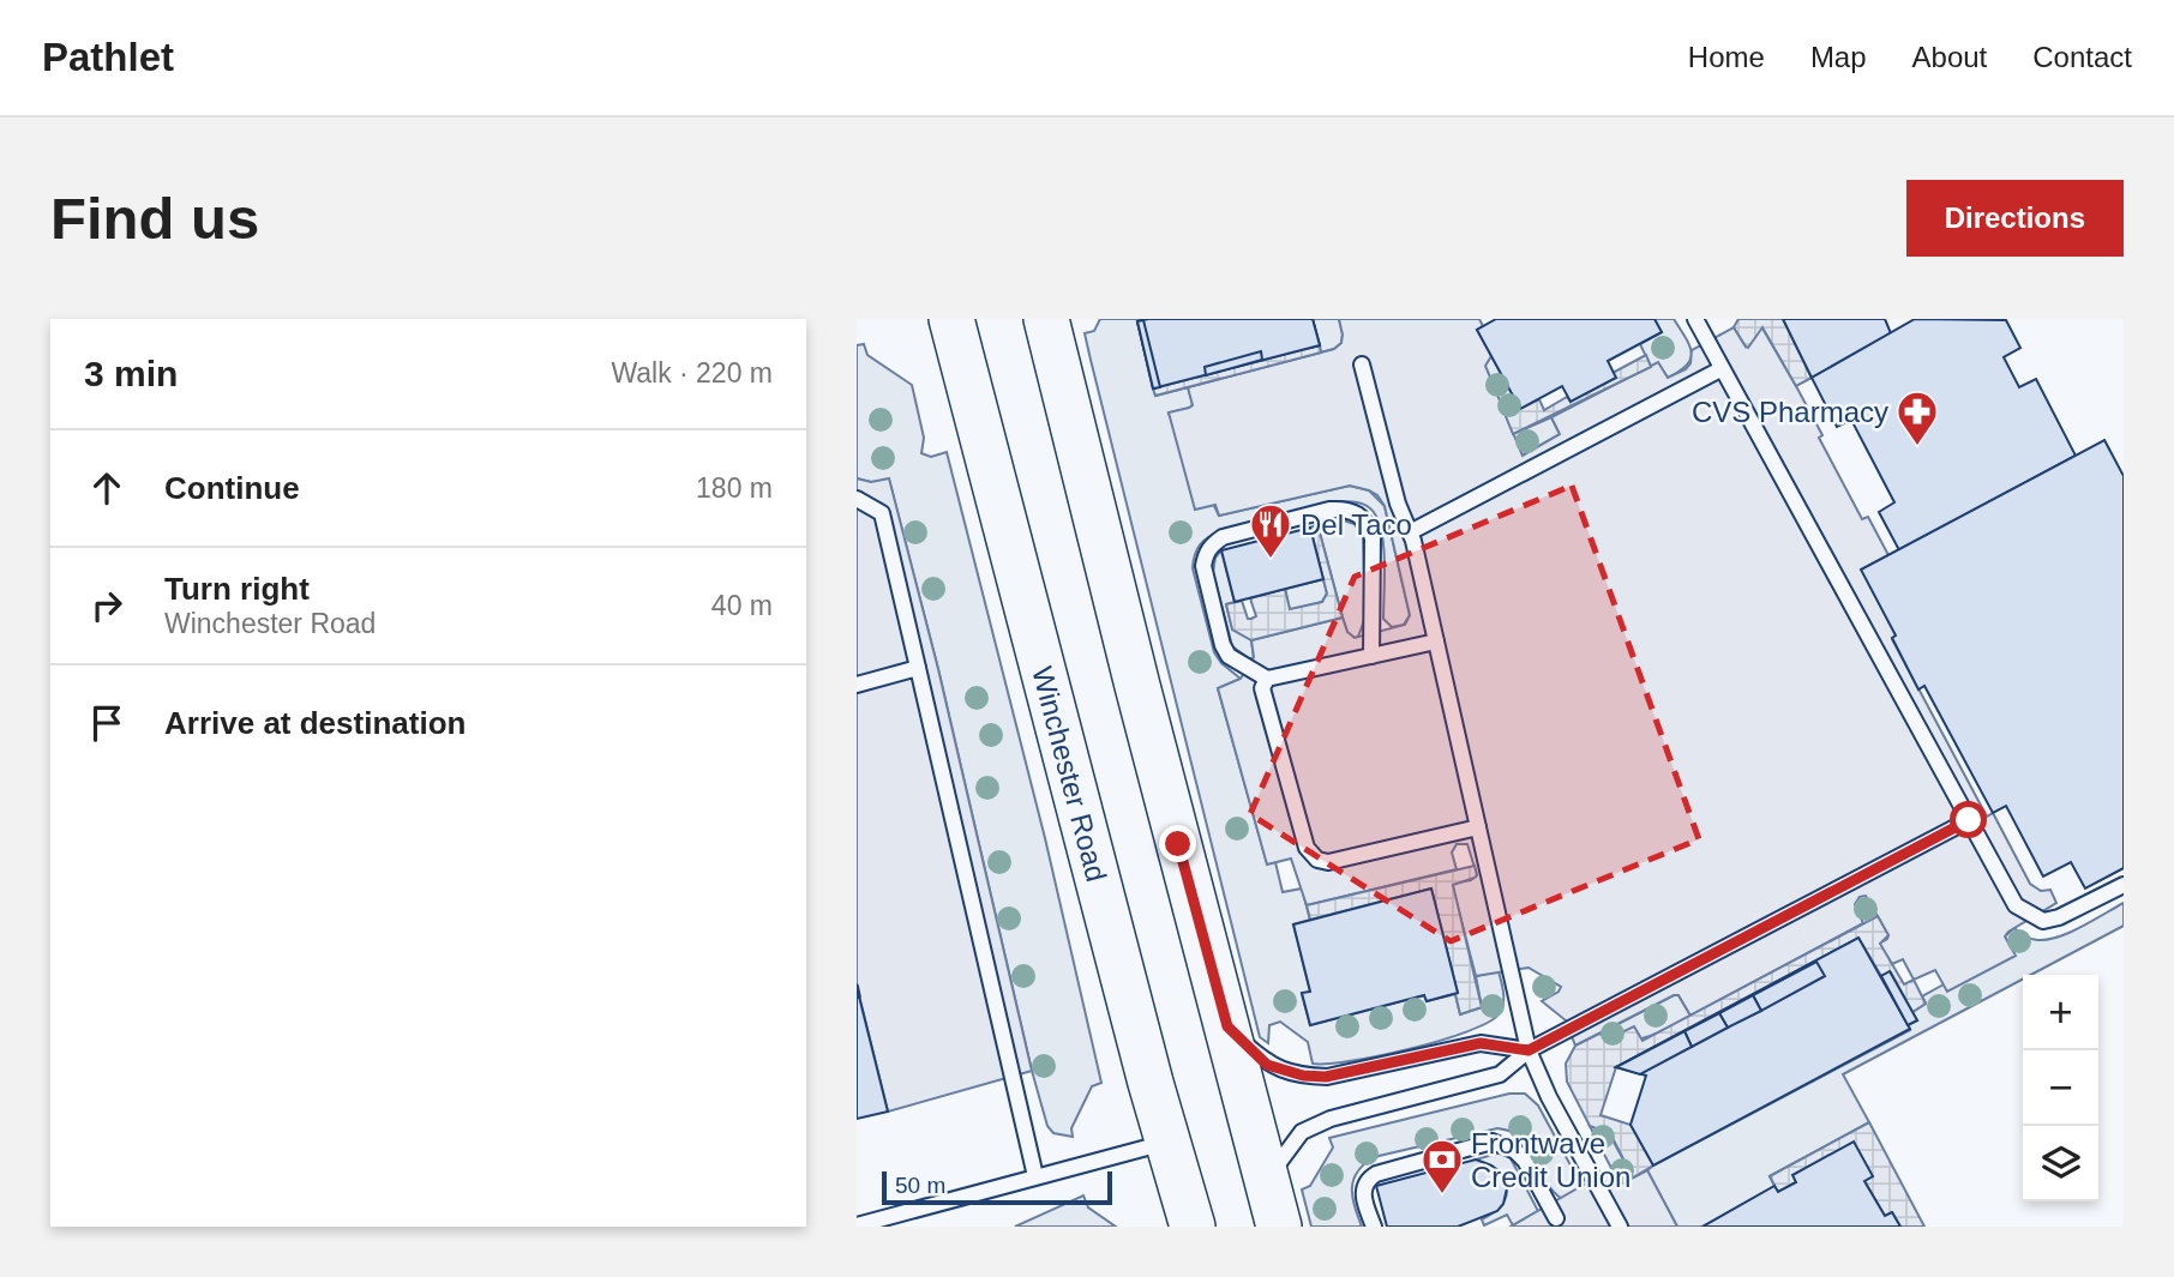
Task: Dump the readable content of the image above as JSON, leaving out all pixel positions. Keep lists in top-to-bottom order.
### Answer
{
  "streets": {
    "main road": ["Winchester Road"]
  },
  "places": {
    "pharmacy": ["CVS Pharmacy"],
    "restaurant": ["Del Taco"],
    "bank": ["Frontwave Credit Union"]
  },
  "scale_bar": "50 m",
  "page": {
    "header": "Pathlet",
    "nav": [
      "Home",
      "Map",
      "About",
      "Contact"
    ],
    "buttons": "Directions",
    "title": "Find us",
    "heading": ["3 min", "Walk · 220 m"],
    "list": [
      ["Continue", "180 m"],
      ["Turn right", "Winchester Road", "40 m"],
      "Arrive at destination"
    ],
    "map_buttons": ["+", "−"],
    "scale": "50 m"
  }
}
